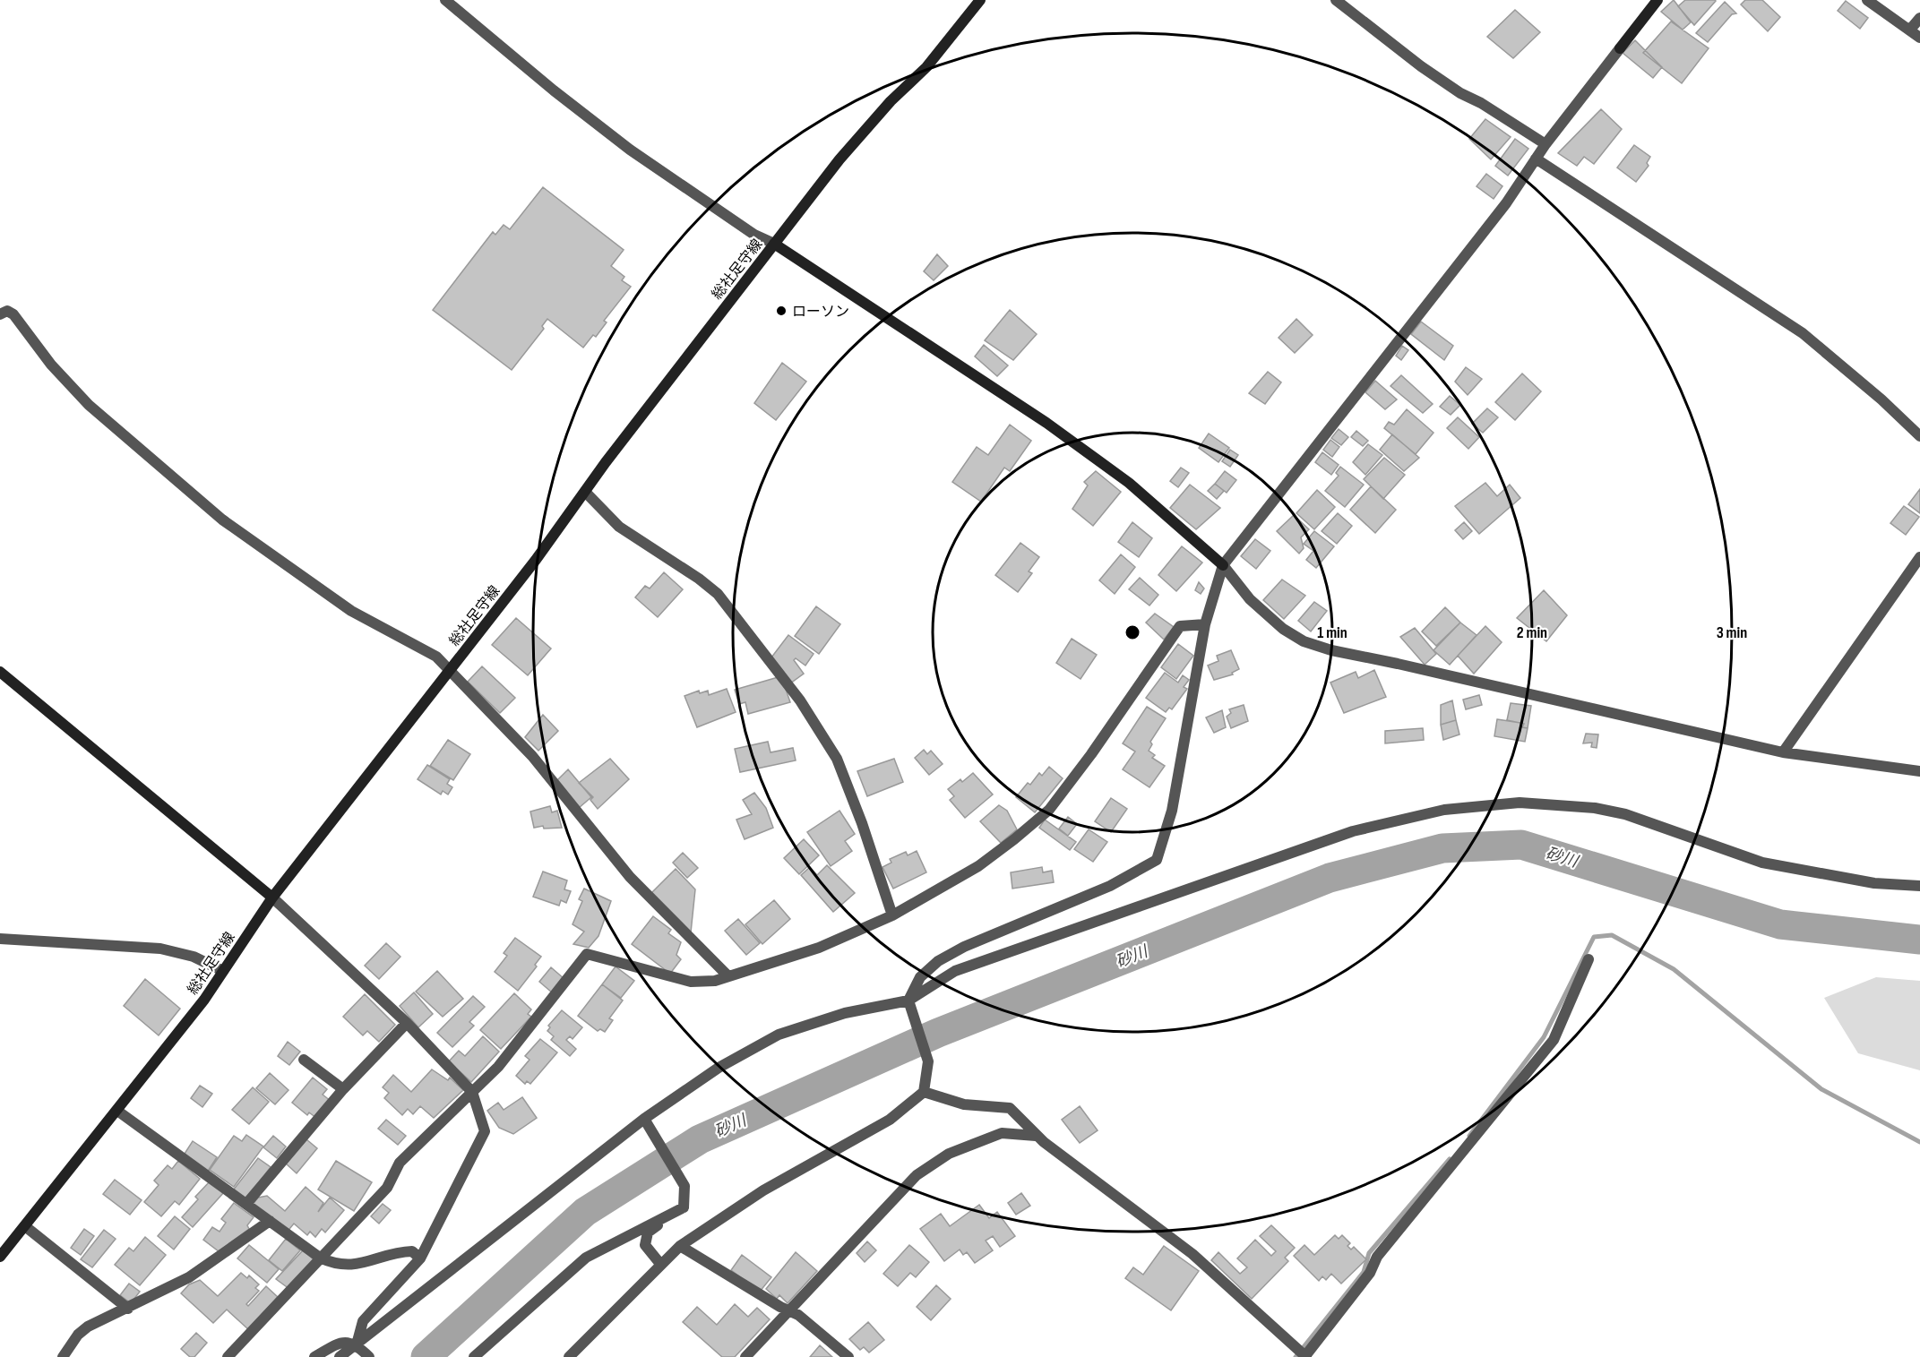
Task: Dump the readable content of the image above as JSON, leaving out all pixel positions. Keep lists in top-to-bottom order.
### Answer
{
  "streets": {
    "main road": ["総社足守線"]
  },
  "water": ["砂川"],
  "places": ["ローソン"],
  "rings": ["1 min", "2 min", "3 min"]
}
